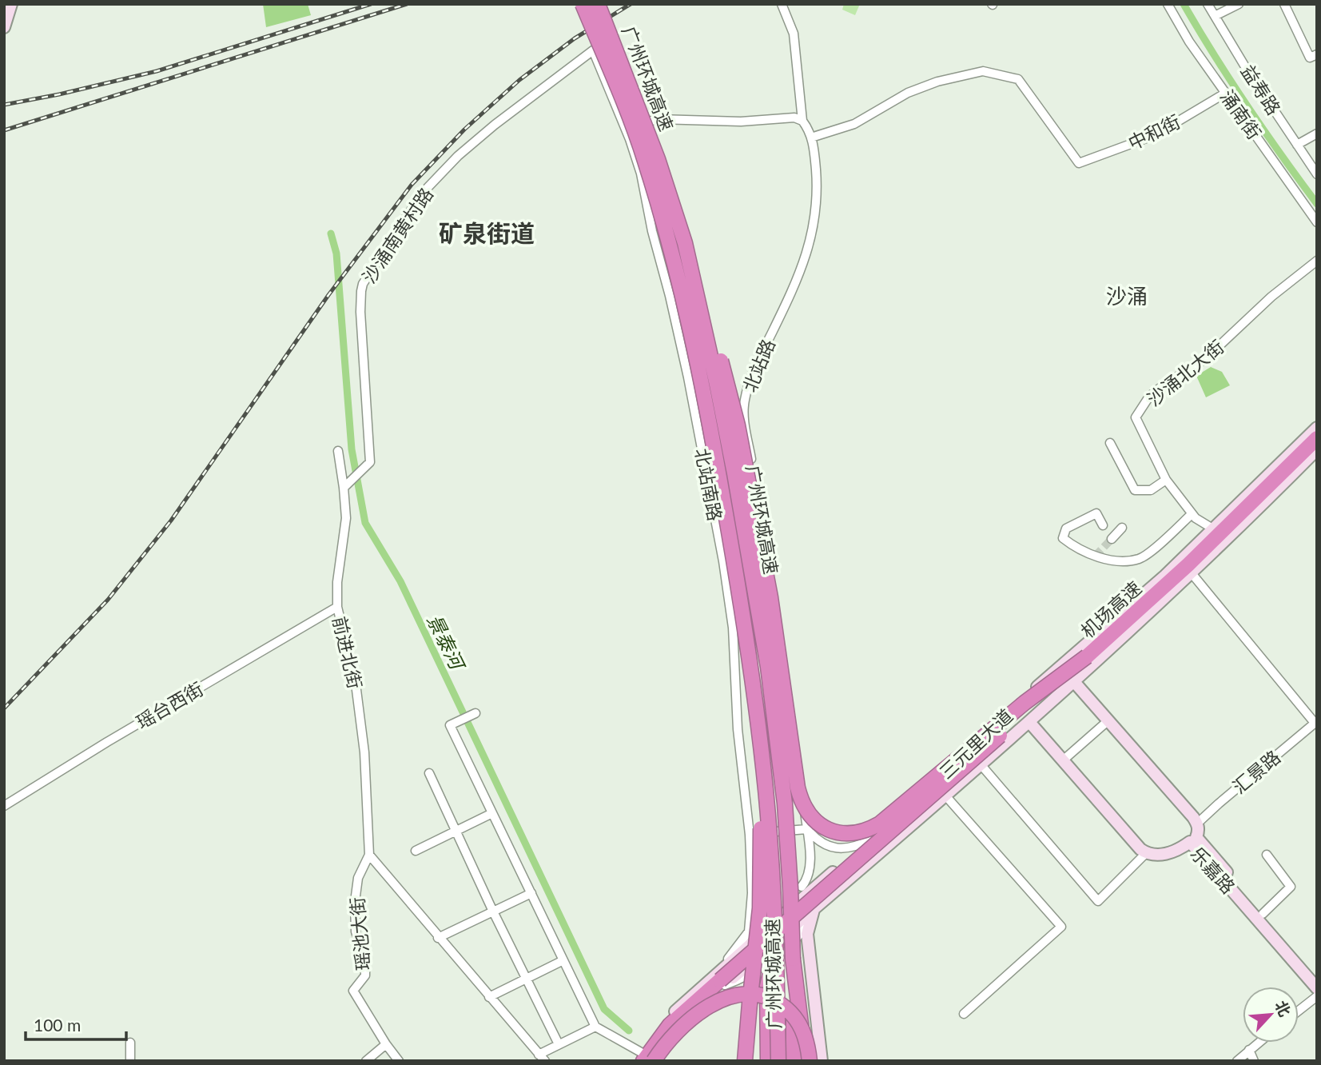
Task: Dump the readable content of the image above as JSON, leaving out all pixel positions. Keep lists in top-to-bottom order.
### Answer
{
  "streets": {
    "highway": ["广州环城高速", "机场高速"],
    "main road": ["三元里大道", "乐嘉路"],
    "street": [
      "益寿路",
      "涌南街",
      "中和街",
      "沙涌南黄村路",
      "北站路",
      "沙涌北大街",
      "北站南路",
      "前进北街",
      "瑶台西街",
      "汇景路",
      "瑶池大街"
    ]
  },
  "crossings": [
    ["涌南街", "中和街"],
    ["中和街", "北站路"],
    ["沙涌南黄村路", "北站南路"],
    ["沙涌南黄村路", "前进北街"],
    ["沙涌北大街", "三元里大道"],
    ["机场高速", "三元里大道"],
    ["前进北街", "瑶台西街"],
    ["前进北街", "瑶池大街"],
    ["三元里大道", "乐嘉路"],
    ["汇景路", "乐嘉路"]
  ],
  "districts": ["矿泉街道", "沙涌"],
  "water": ["景泰河"],
  "scale_bar": "100 m",
  "north": "top right"
}
